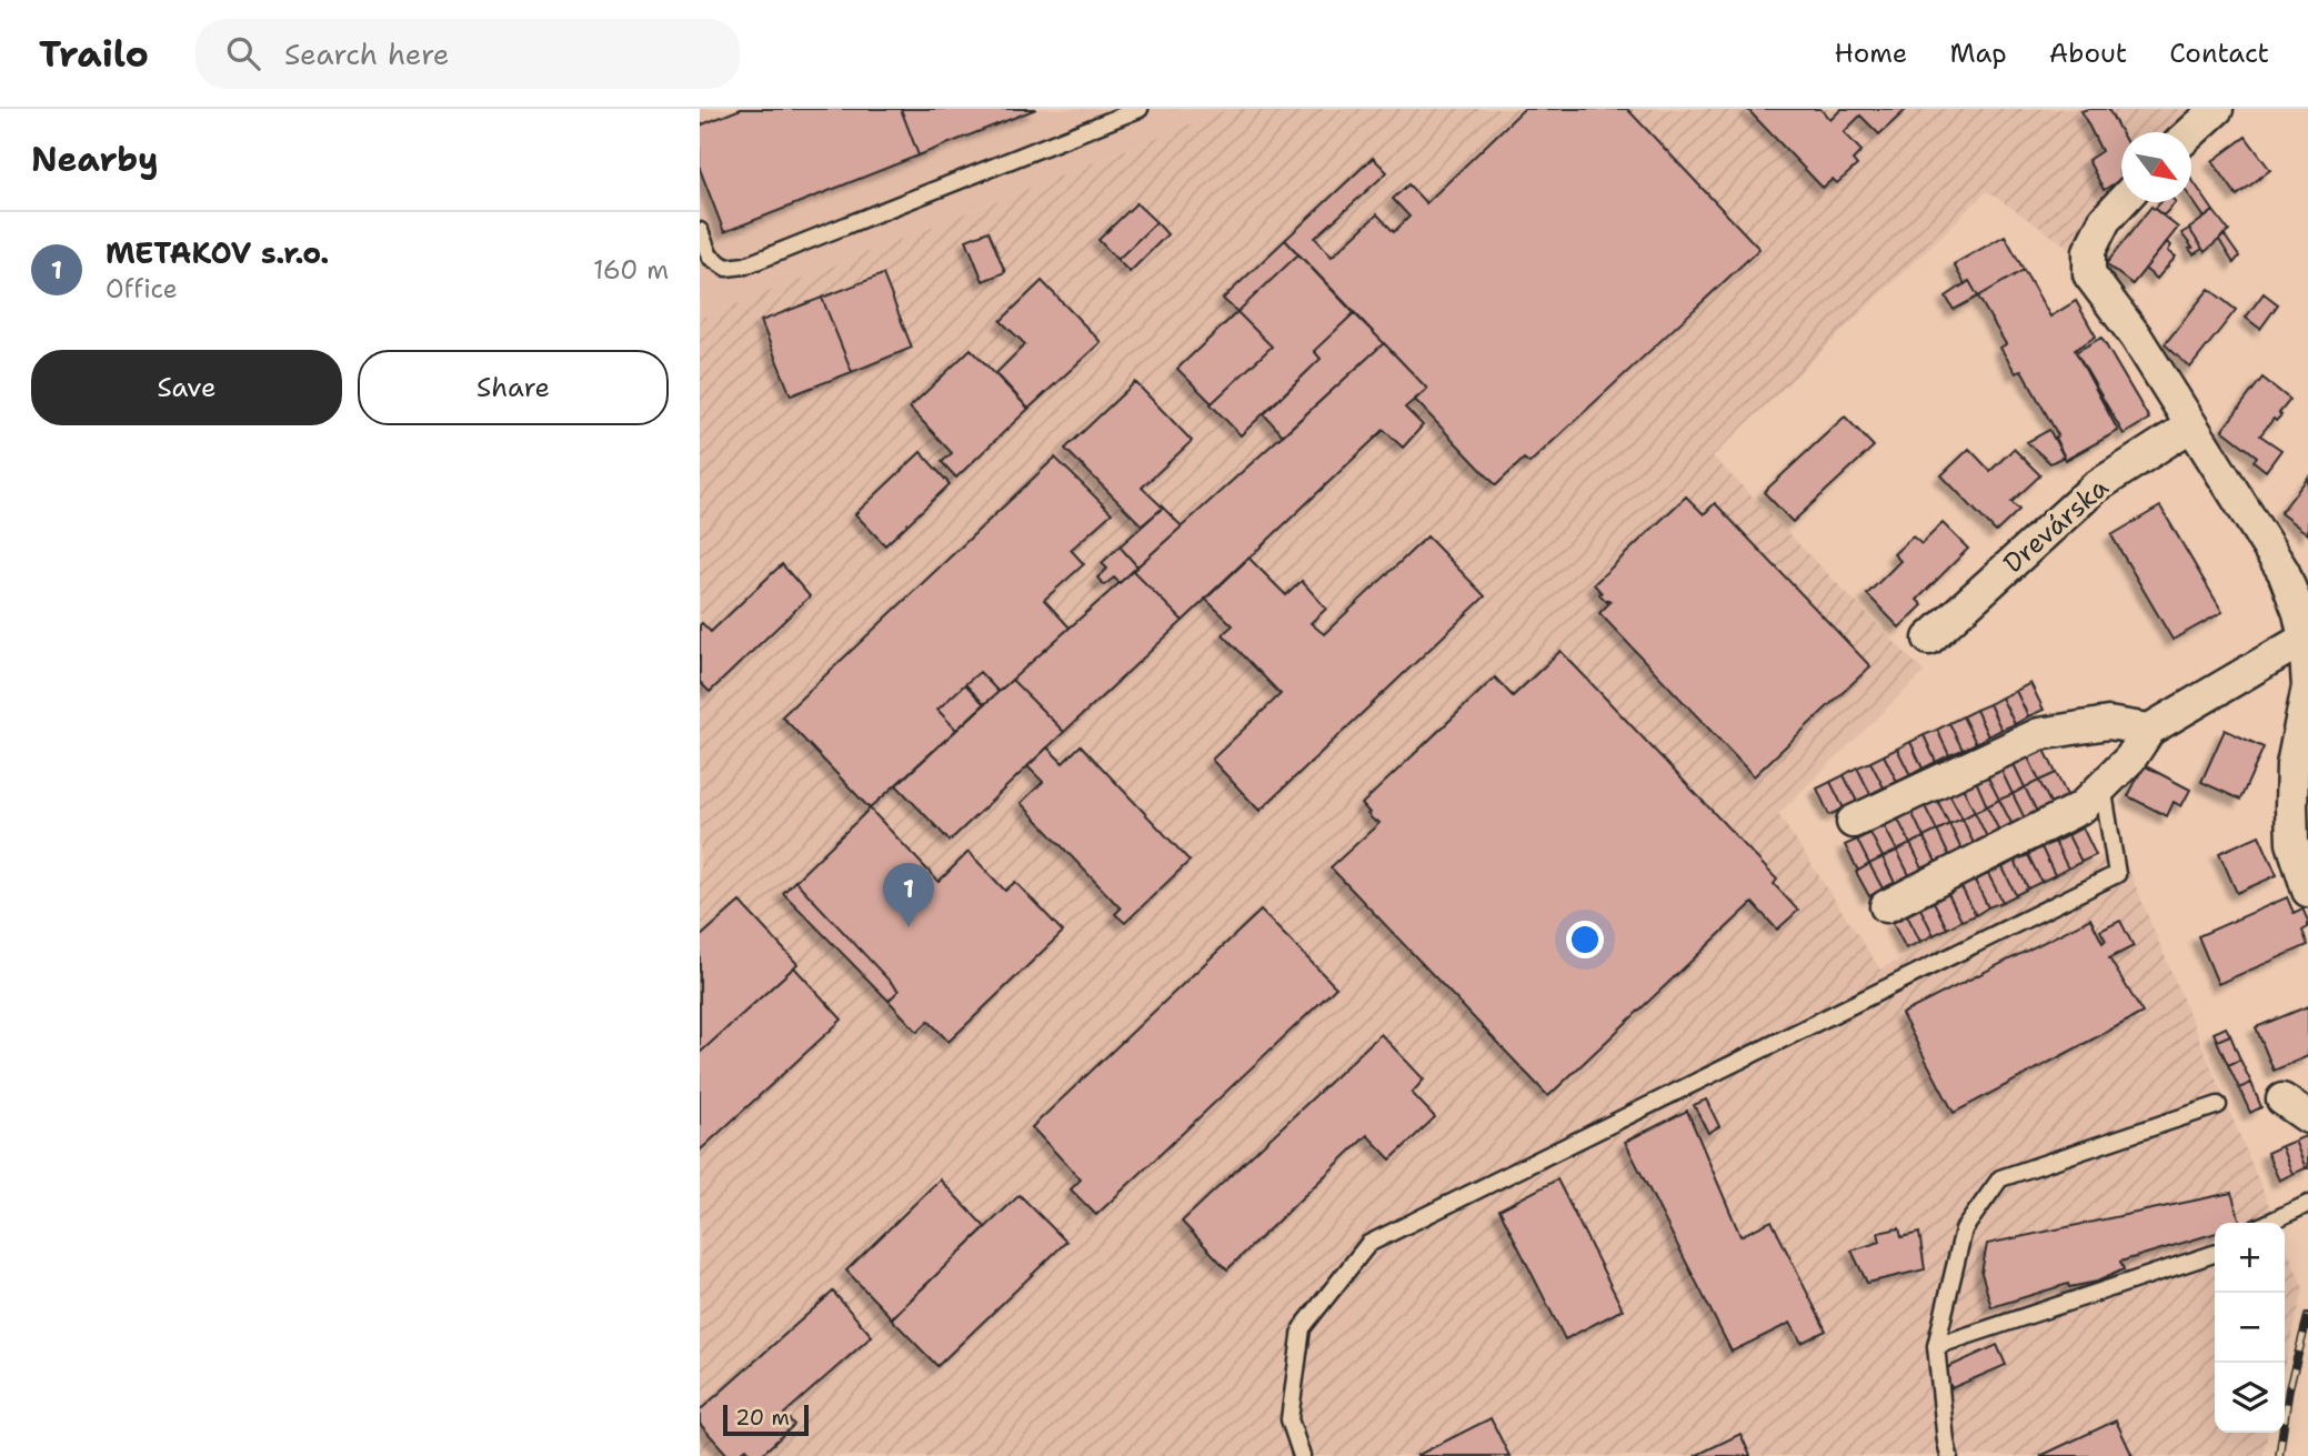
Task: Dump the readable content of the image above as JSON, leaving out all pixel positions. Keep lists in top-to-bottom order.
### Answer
{
  "streets": {
    "street": ["Drevárska"]
  },
  "scale_bar": "20 m",
  "north": "bottom right",
  "page": {
    "header": "Trailo",
    "search": "Search here",
    "nav": [
      "Home",
      "Map",
      "About",
      "Contact"
    ],
    "heading": "Nearby",
    "list": [
      {
        "mark": "1",
        "name": "METAKOV s.r.o.",
        "note": "Office",
        "value": "160 m"
      }
    ],
    "buttons": ["Save", "Share"],
    "pins": "1",
    "map_buttons": ["+", "−"],
    "scale": "20 m"
  }
}
